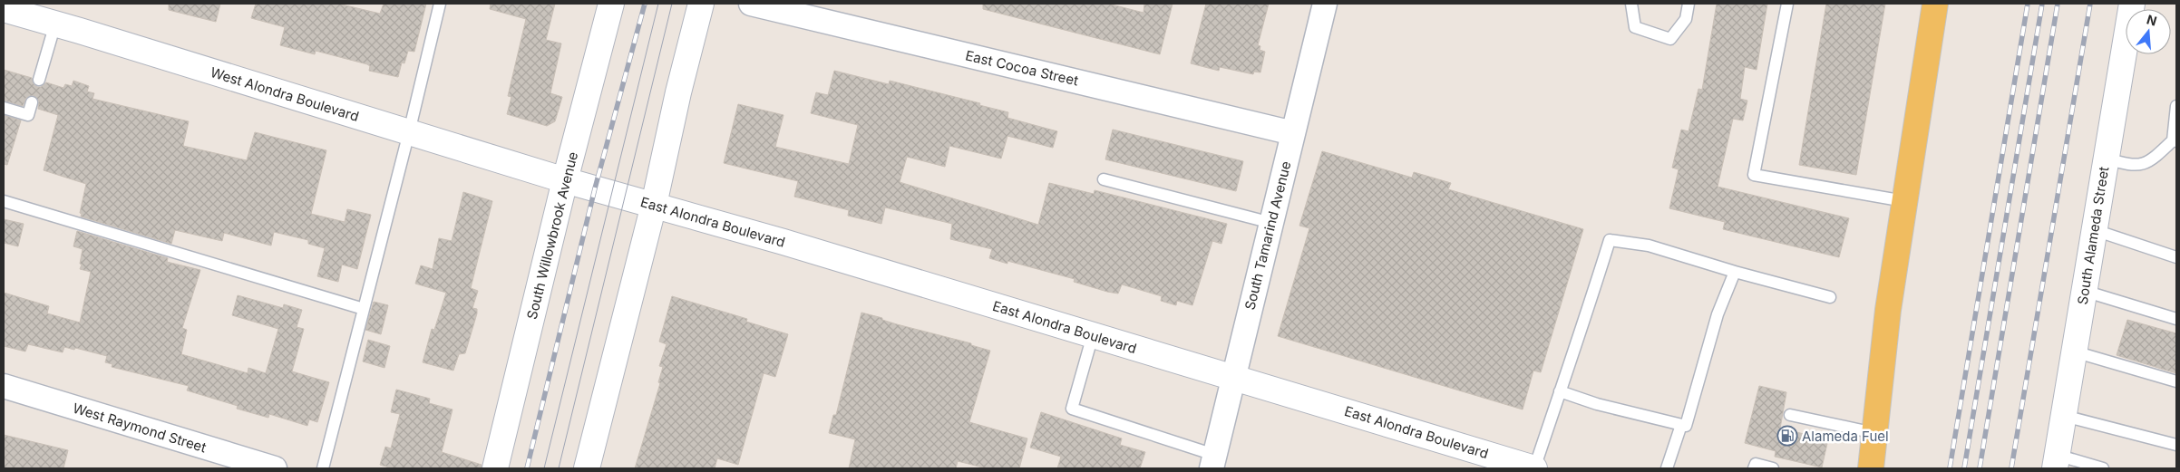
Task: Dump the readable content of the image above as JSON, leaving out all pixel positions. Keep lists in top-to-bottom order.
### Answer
{
  "streets": {
    "main road": [
      "West Alondra Boulevard",
      "East Alondra Boulevard",
      "South Willowbrook Avenue",
      "South Alameda Street"
    ],
    "street": ["East Cocoa Street", "South Tamarind Avenue", "West Raymond Street"]
  },
  "crossings": [
    ["East Cocoa Street", "South Tamarind Avenue"],
    ["West Alondra Boulevard", "East Alondra Boulevard"],
    ["West Alondra Boulevard", "South Willowbrook Avenue"],
    ["East Alondra Boulevard", "South Willowbrook Avenue"],
    ["East Alondra Boulevard", "South Tamarind Avenue"]
  ],
  "places": {
    "fuel station": ["Alameda Fuel"]
  },
  "north": "top"
}
